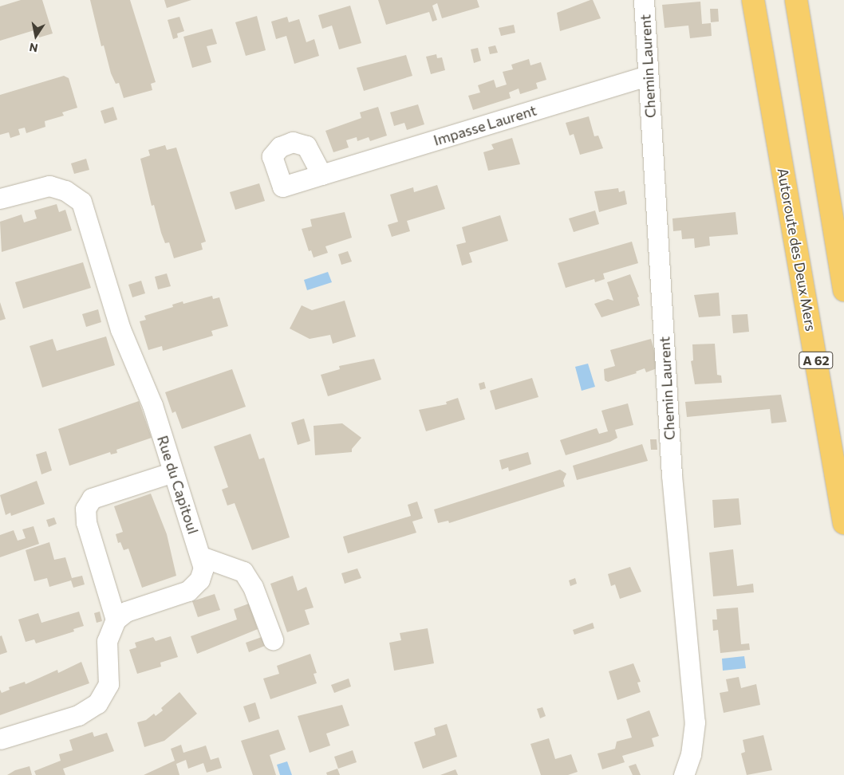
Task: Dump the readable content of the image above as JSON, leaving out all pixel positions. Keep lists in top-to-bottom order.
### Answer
{
  "streets": {
    "highway": ["Autoroute des Deux Mers", "A 62"],
    "street": ["Chemin Laurent", "Impasse Laurent", "Rue du Capitoul"]
  },
  "crossings": [
    ["Chemin Laurent", "Impasse Laurent"]
  ],
  "north": "bottom"
}
